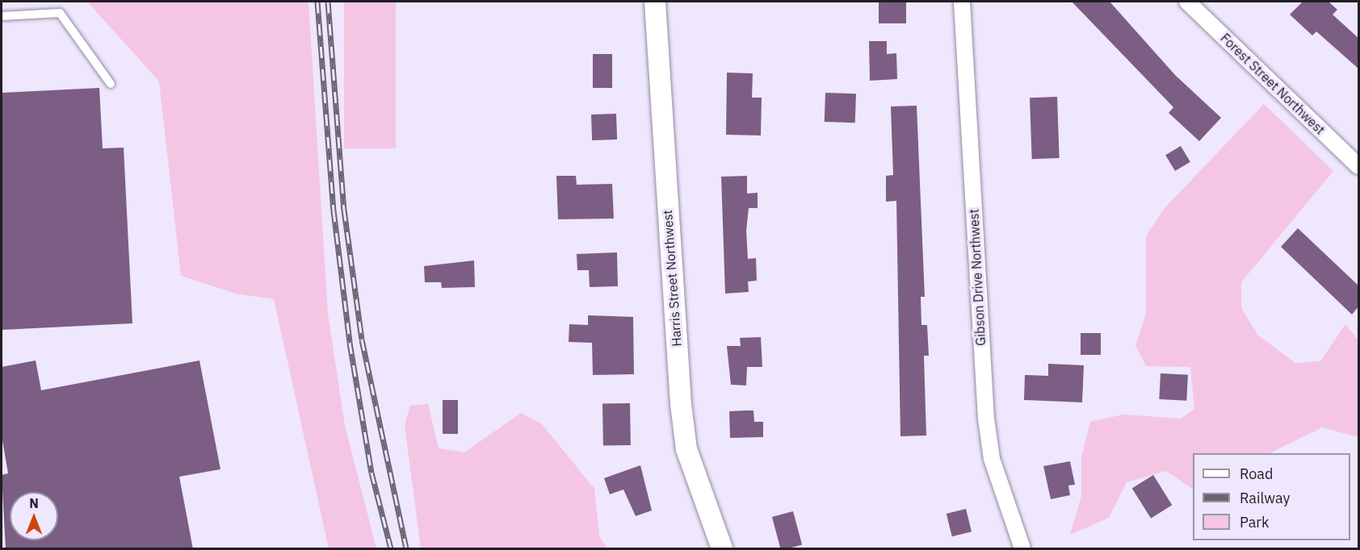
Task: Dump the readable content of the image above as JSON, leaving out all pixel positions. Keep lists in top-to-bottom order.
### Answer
{
  "streets": {
    "street": ["Forest Street Northwest", "Gibson Drive Northwest", "Harris Street Northwest"]
  },
  "legend": ["Road", "Railway", "Park"],
  "north": "top"
}
